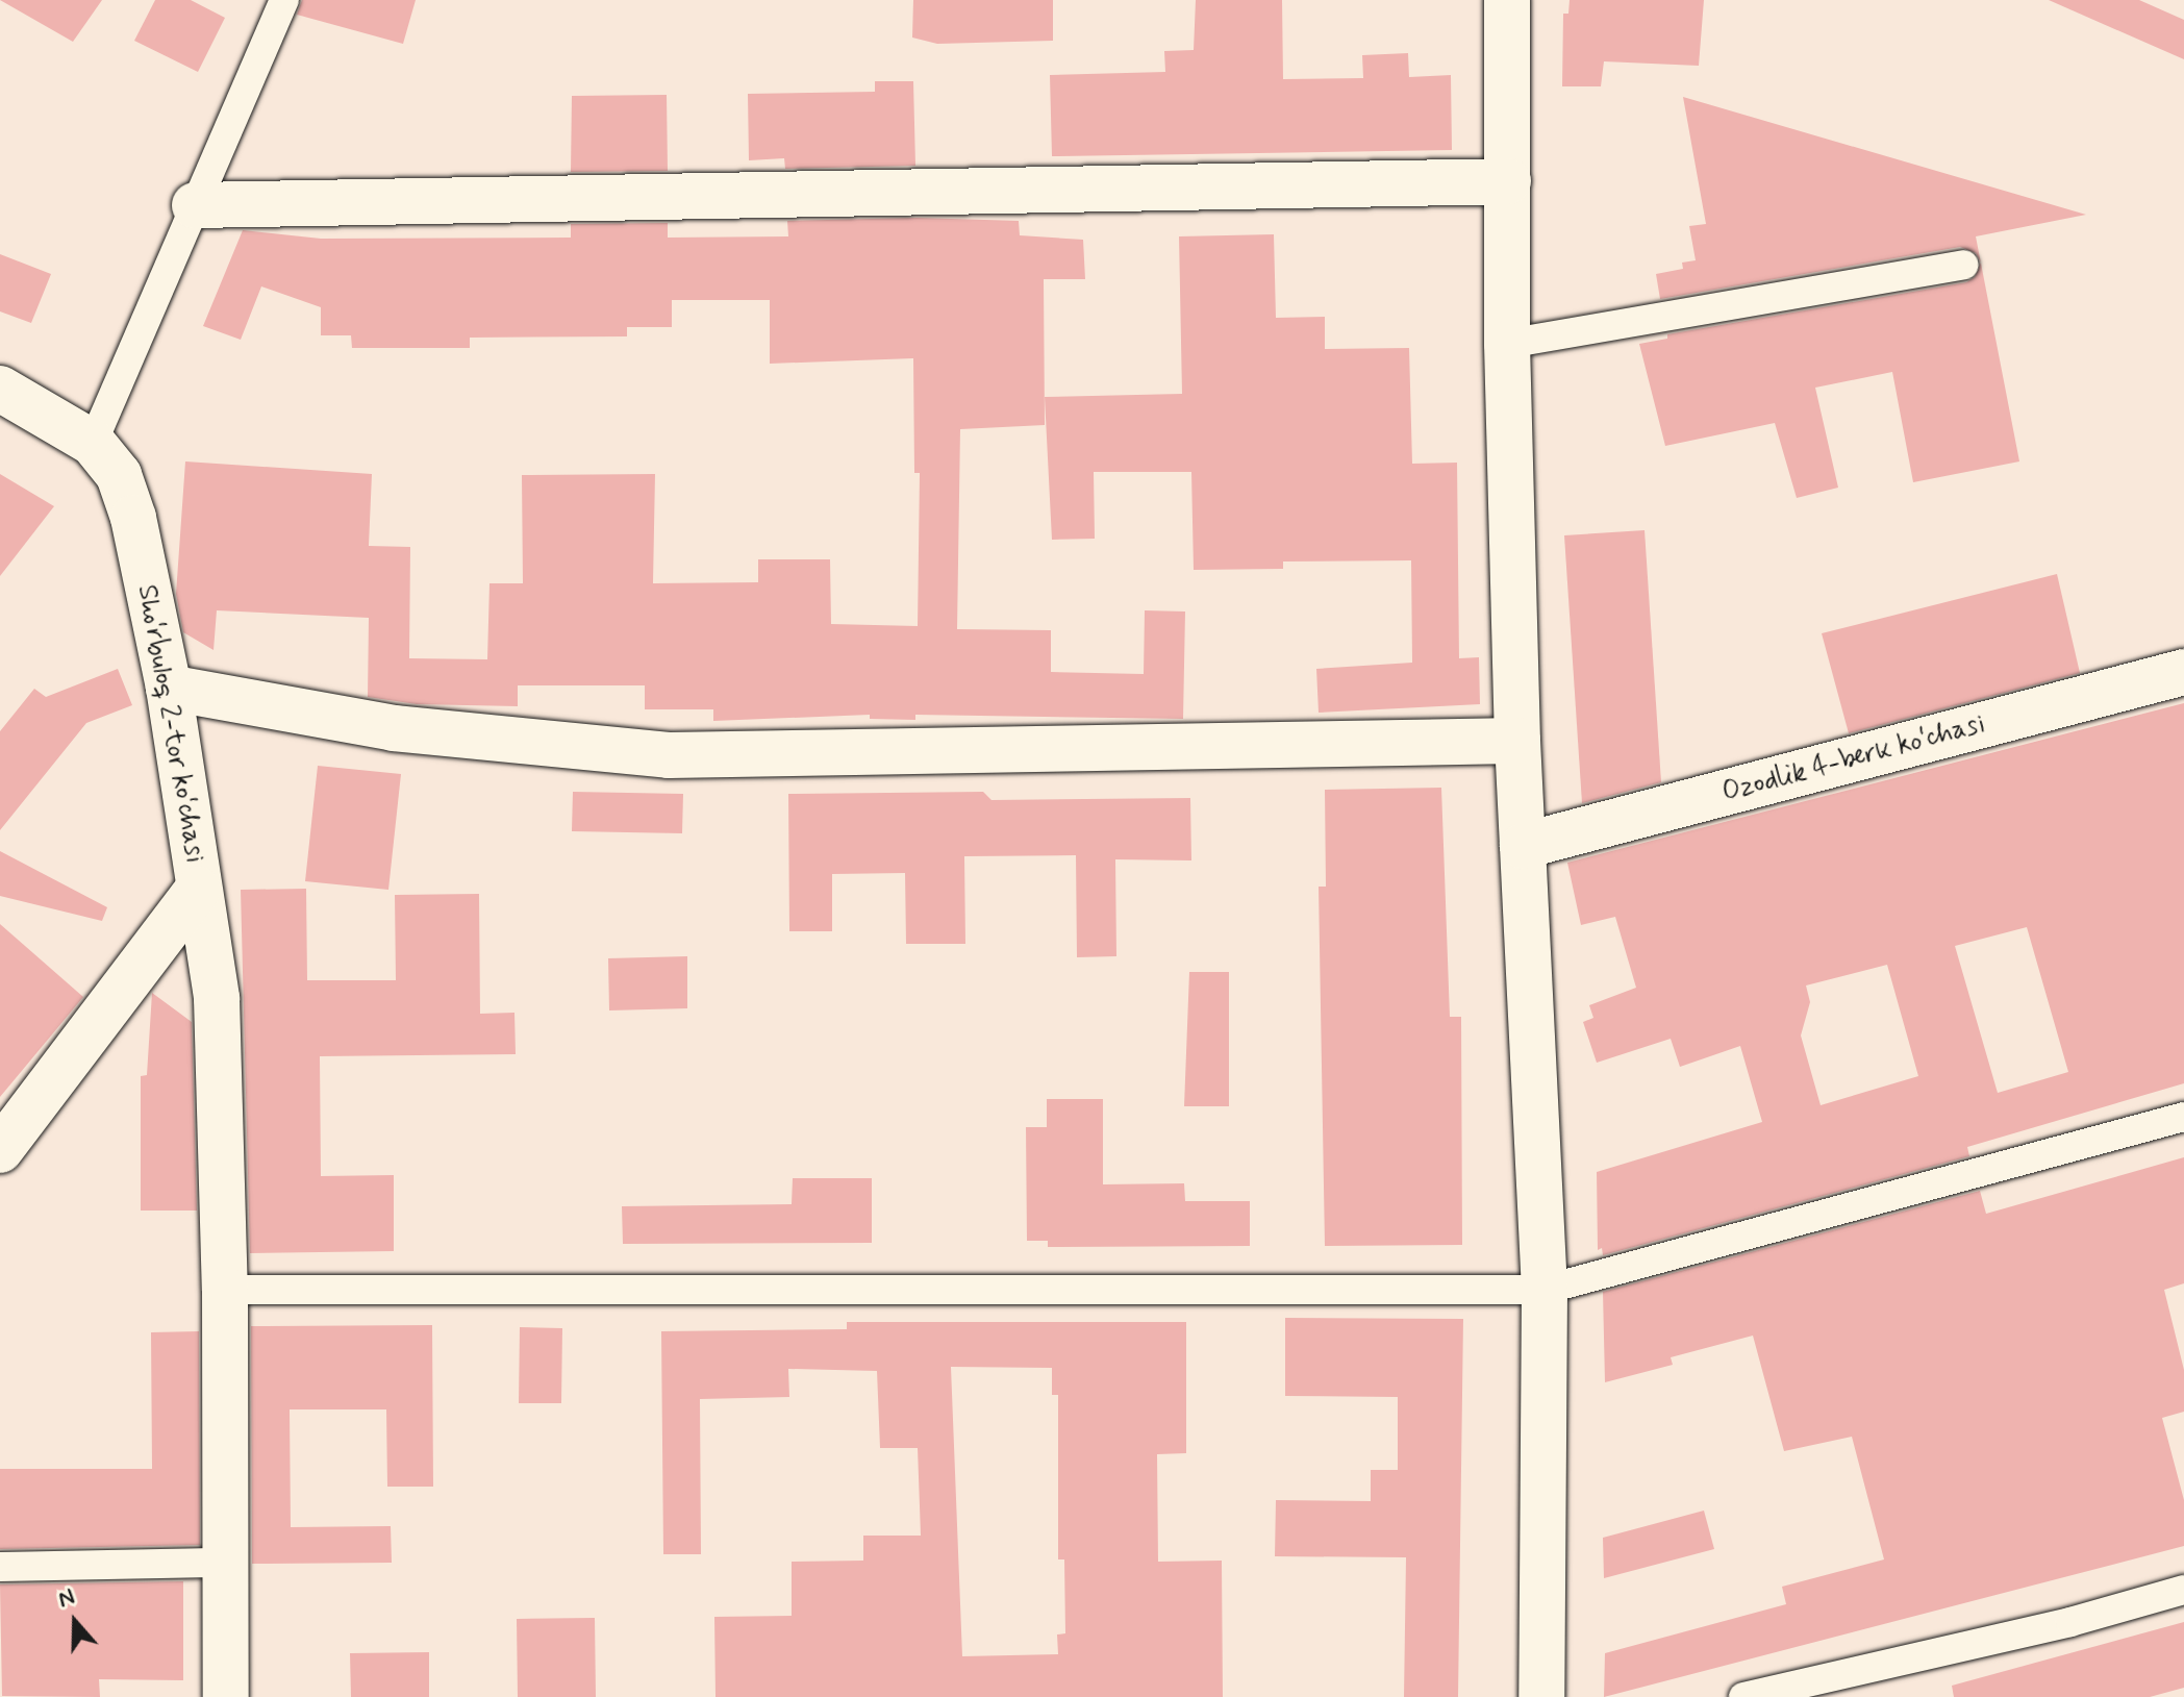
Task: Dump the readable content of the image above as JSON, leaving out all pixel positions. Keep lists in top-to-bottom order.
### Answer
{
  "streets": {
    "street": ["Shoʻrbuloq 2-tor koʻchasi", "Ozodlik 4-berk koʻchasi"]
  },
  "north": "top"
}
